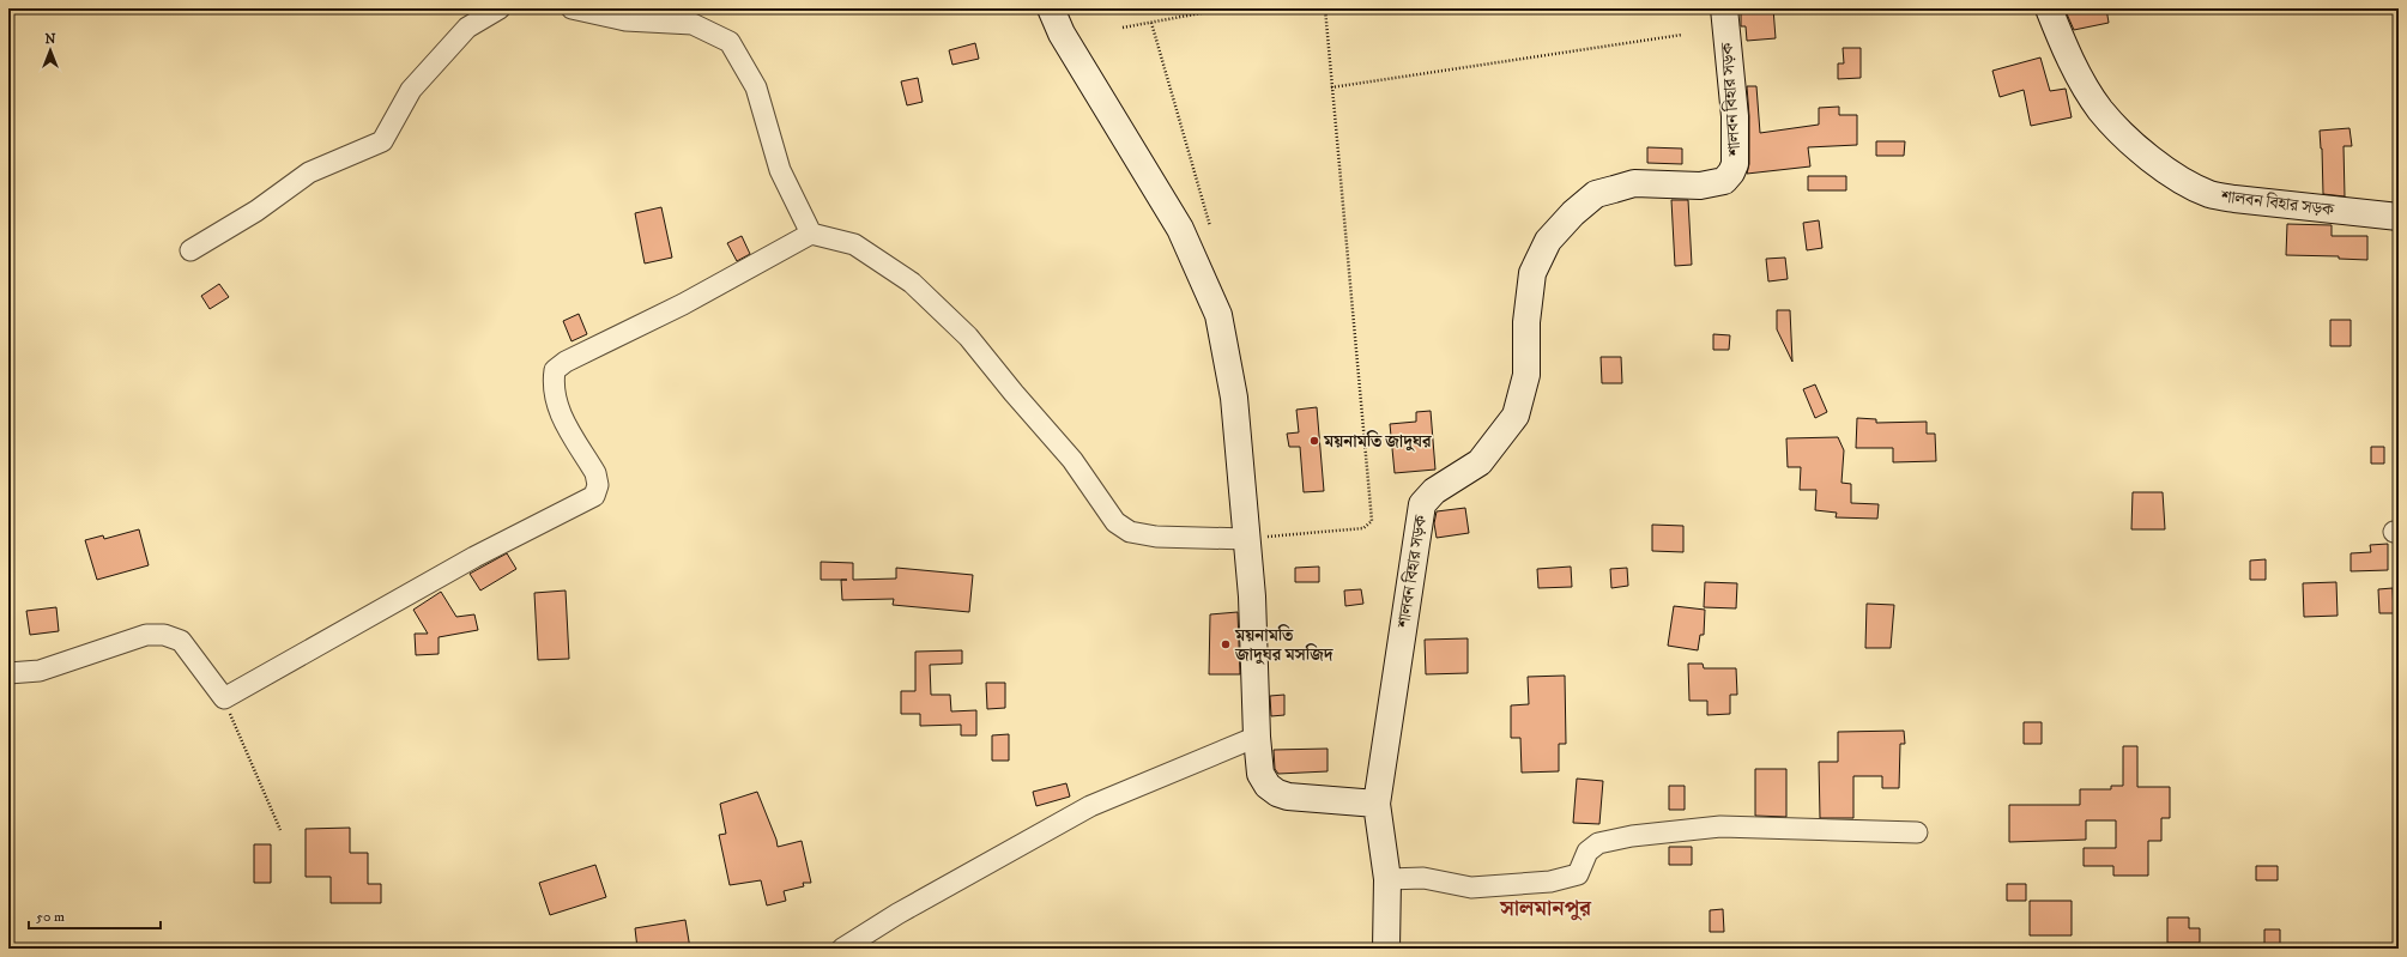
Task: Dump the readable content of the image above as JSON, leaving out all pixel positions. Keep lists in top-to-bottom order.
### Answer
{
  "streets": {
    "main road": ["শালবন বিহার সড়ক"]
  },
  "districts": ["সালমানপুর"],
  "places": ["ময়নামতি জাদুঘর", "ময়নামতি জাদুঘর মসজিদ"],
  "scale_bar": "50 m",
  "north": "top"
}
